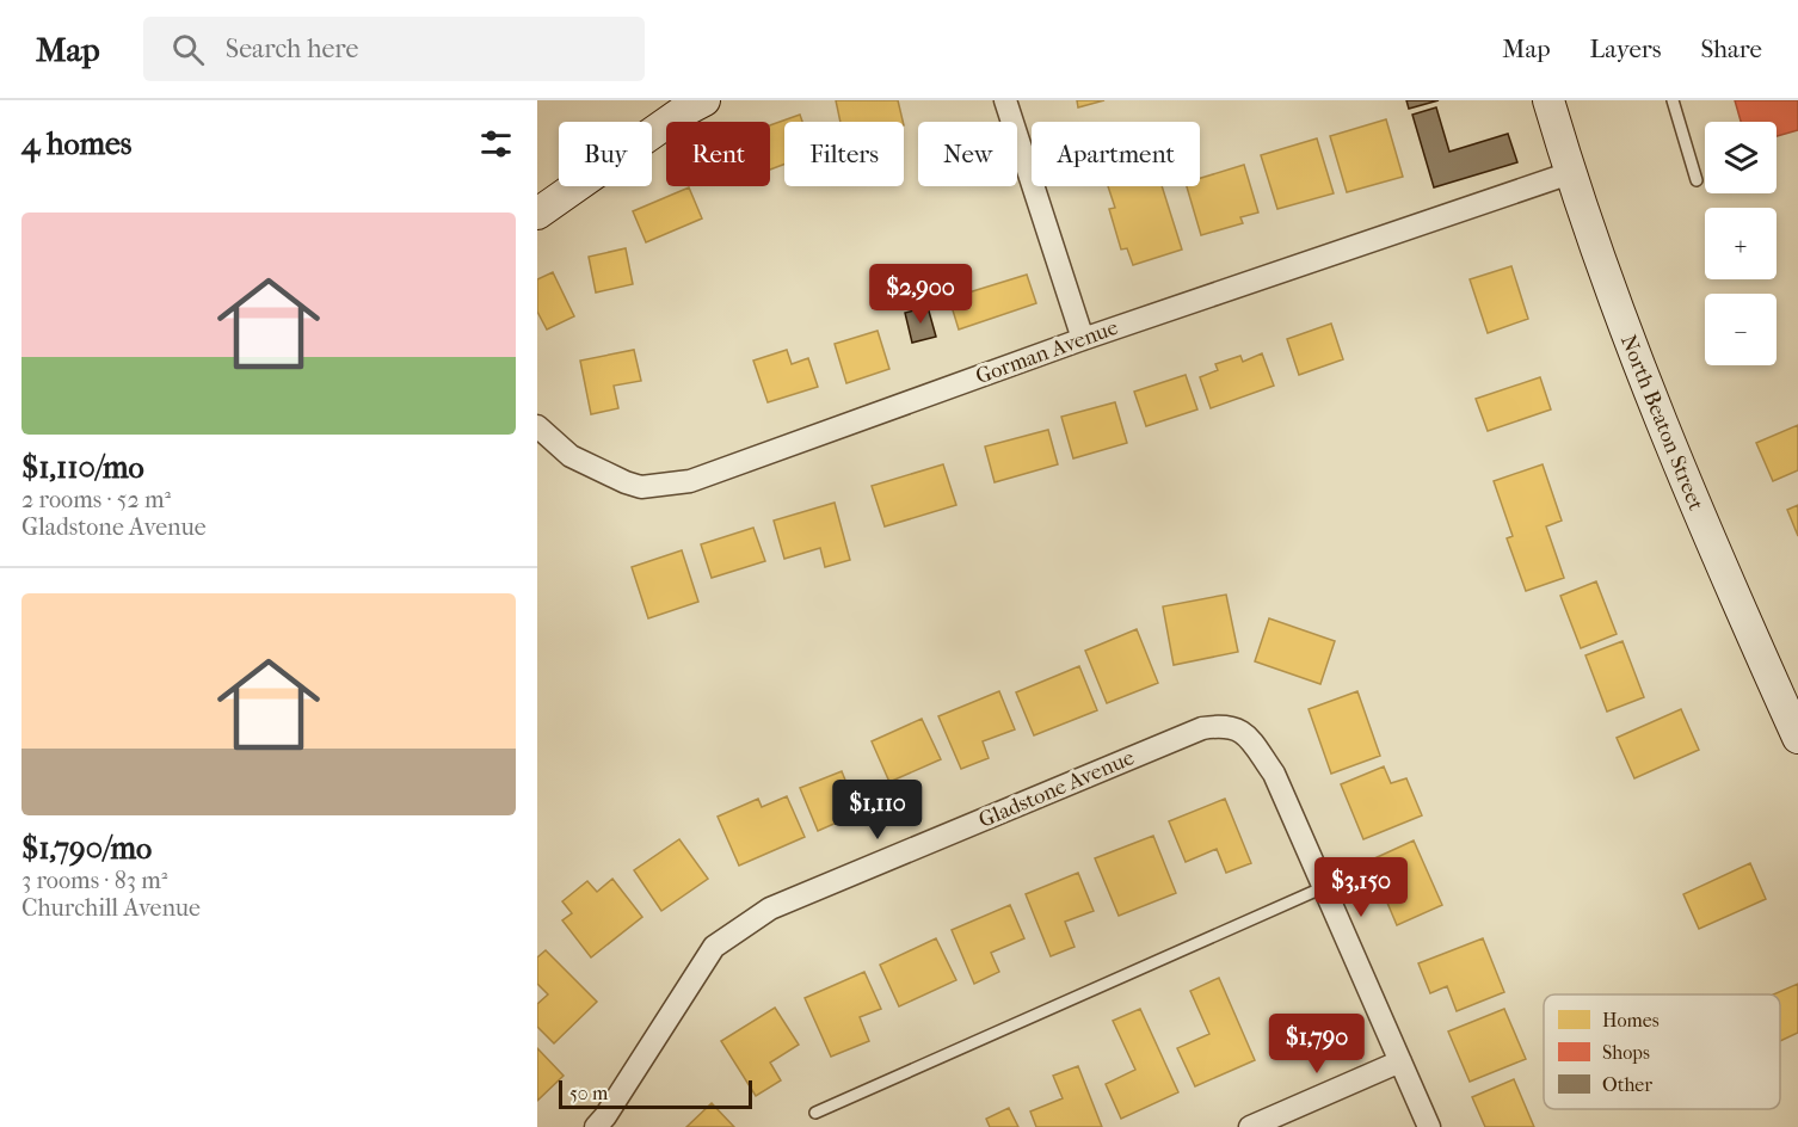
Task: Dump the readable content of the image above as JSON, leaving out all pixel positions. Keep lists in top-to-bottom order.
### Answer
{
  "streets": {
    "main road": ["North Beaton Street"],
    "street": ["Gorman Avenue", "Gladstone Avenue"]
  },
  "crossings": [
    ["Gorman Avenue", "North Beaton Street"]
  ],
  "legend": ["Homes", "Shops", "Other"],
  "scale_bar": "50 m",
  "page": {
    "header": "Map",
    "search": "Search here",
    "nav": ["Map", "Layers", "Share"],
    "heading": "4 homes",
    "map_buttons": ["+", "−"],
    "chip": [
      "Buy",
      "Rent",
      "Filters",
      "New",
      "Apartment"
    ],
    "list": [
      {
        "name": "$1,110/mo",
        "note": "2 rooms · 52 m² · Gladstone Avenue"
      },
      {
        "name": "$1,790/mo",
        "note": "3 rooms · 83 m² · Churchill Avenue"
      }
    ],
    "price": [
      "$2,900",
      "$1,110",
      "$3,150",
      "$1,790"
    ],
    "scale": "50 m"
  }
}
